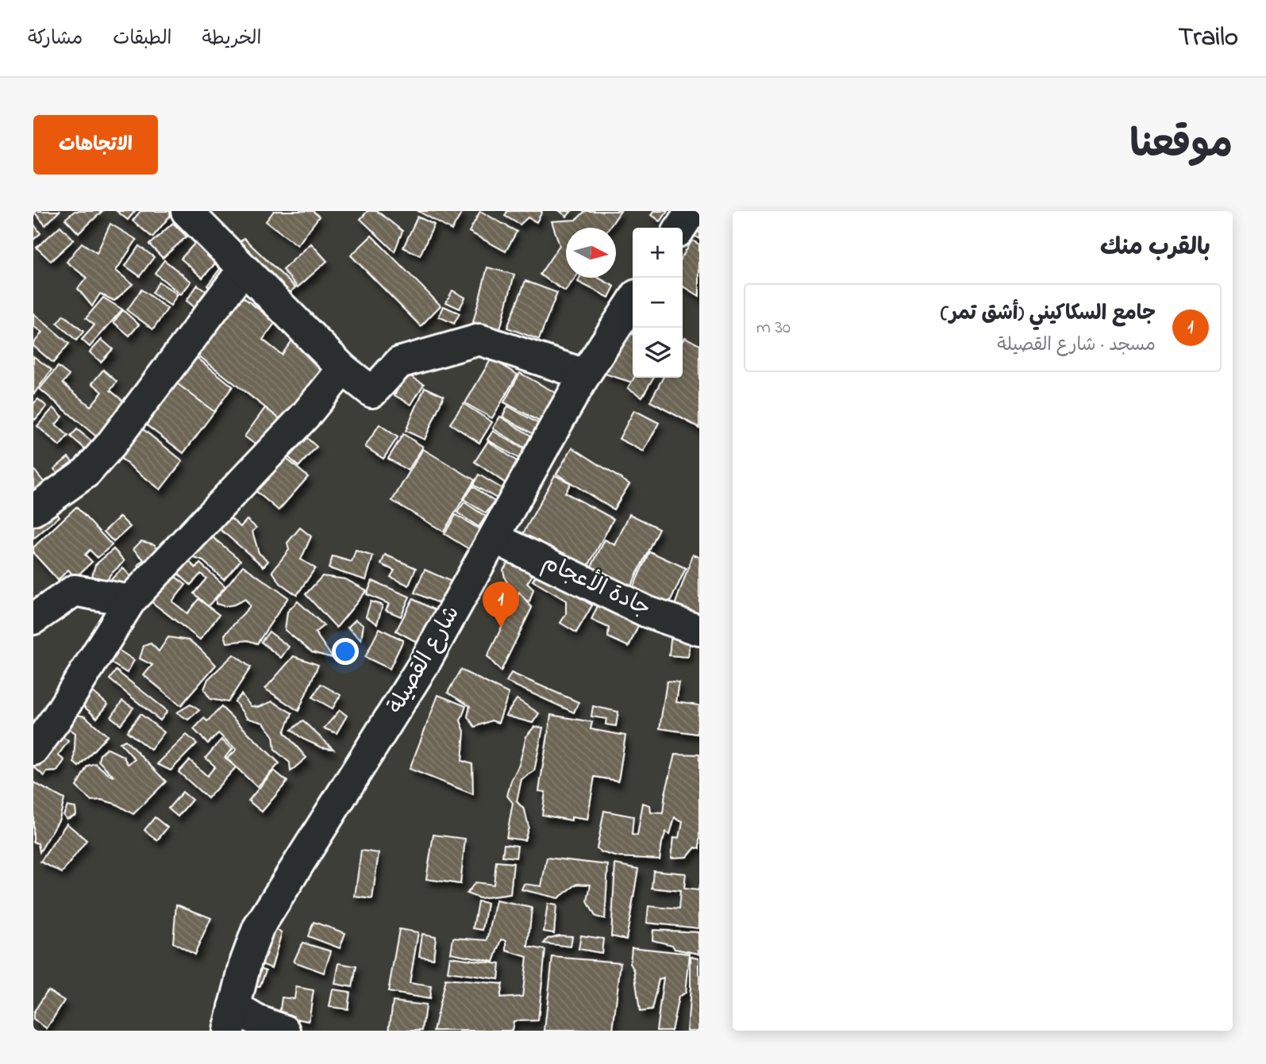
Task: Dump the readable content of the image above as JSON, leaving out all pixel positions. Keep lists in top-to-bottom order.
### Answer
{
  "streets": {
    "street": ["جادة الأعجام", "شارع القصيلة"]
  },
  "crossings": [
    ["جادة الأعجام", "شارع القصيلة"]
  ],
  "north": "right",
  "page": {
    "header": "Trailo",
    "nav": ["الخريطة", "الطبقات", "مشاركة"],
    "title": "موقعنا",
    "buttons": "الاتجاهات",
    "heading": "بالقرب منك",
    "map_buttons": ["+", "−"],
    "list": [
      {
        "mark": "1",
        "name": "جامع السكاكيني (أشق تمر)",
        "note": "مسجد · شارع القصيلة",
        "value": "30 m"
      }
    ],
    "pins": "1"
  }
}
